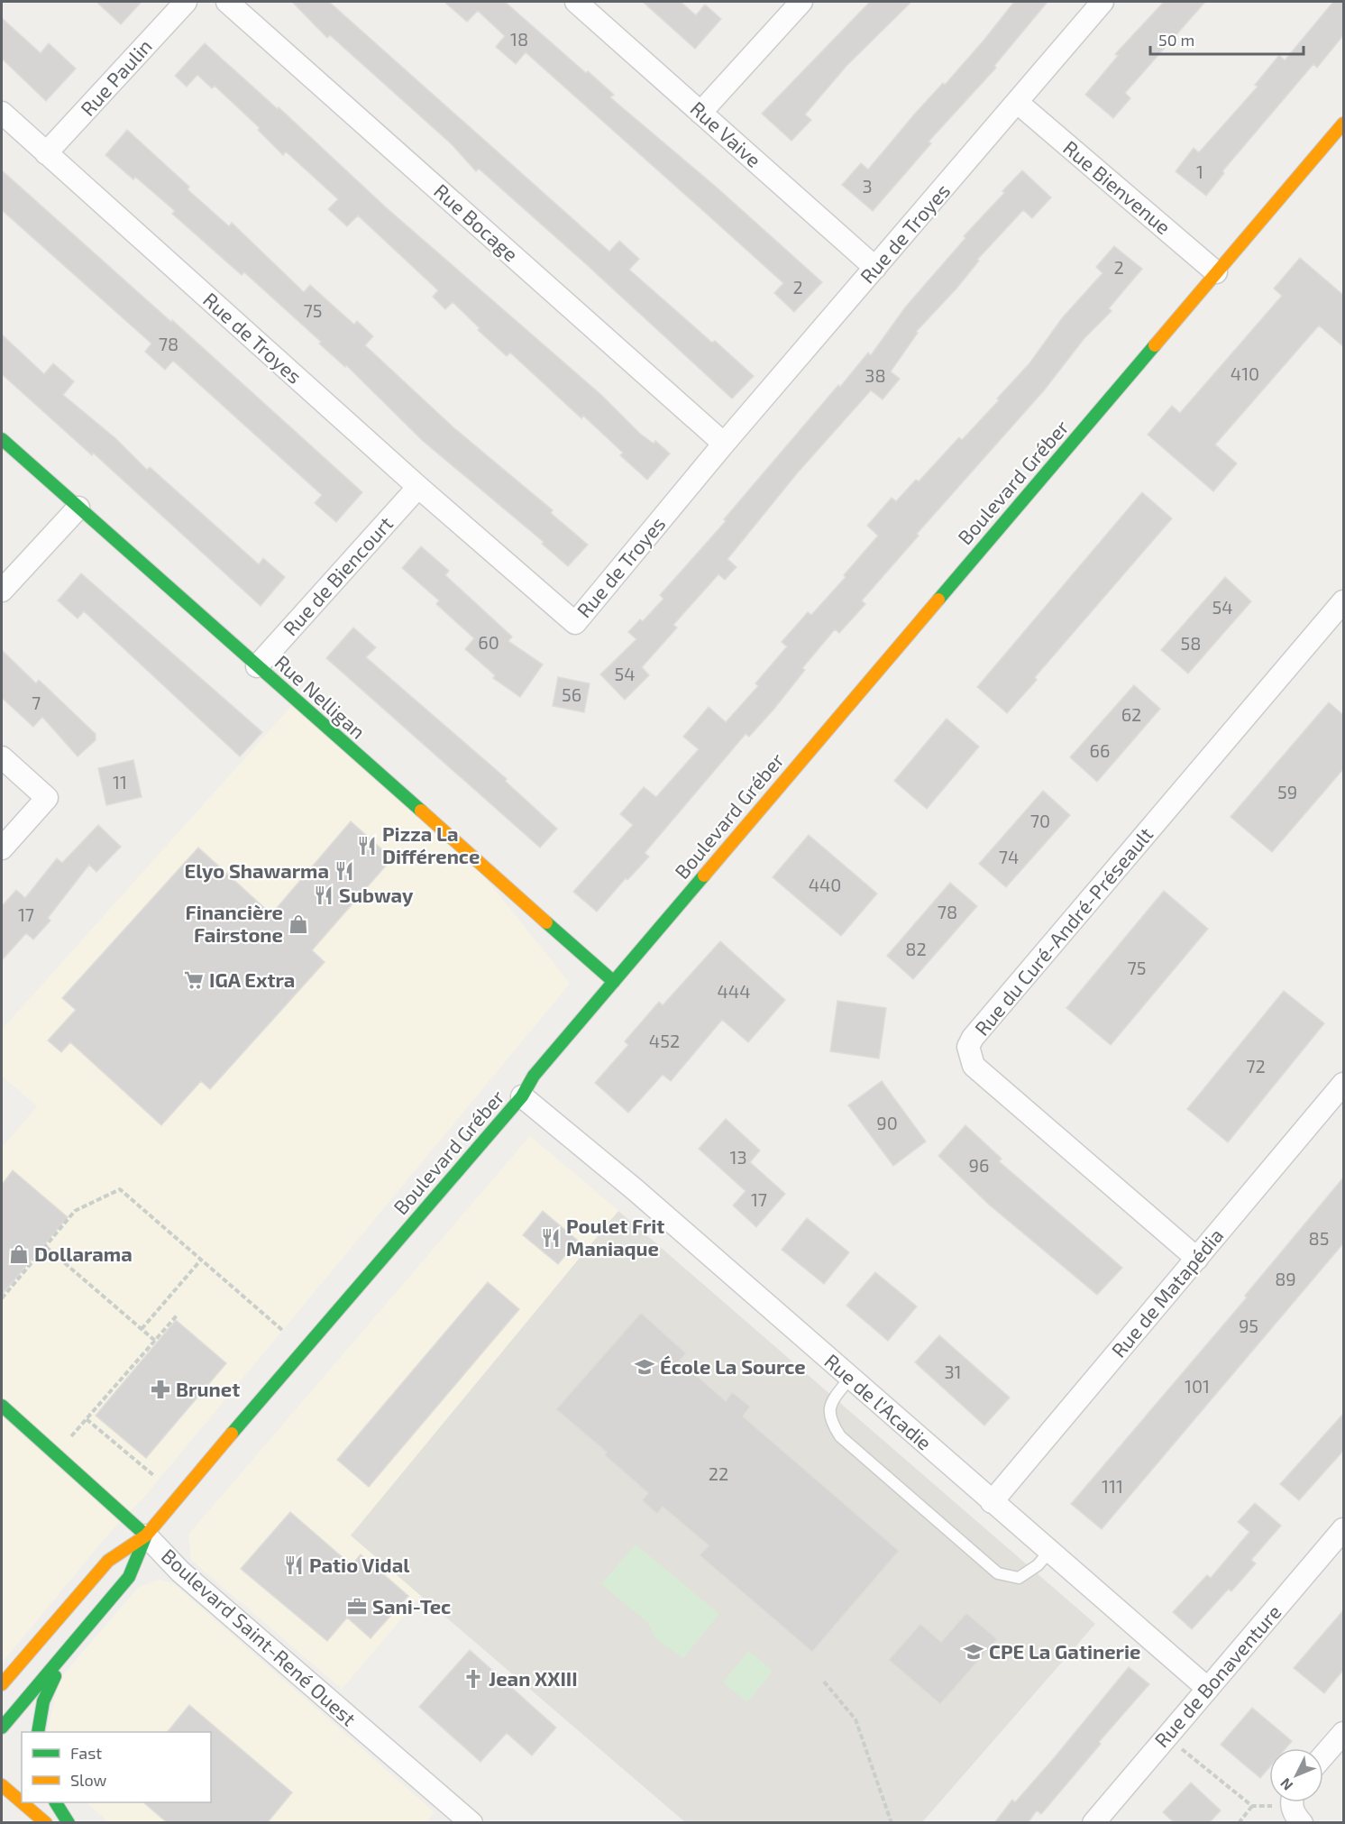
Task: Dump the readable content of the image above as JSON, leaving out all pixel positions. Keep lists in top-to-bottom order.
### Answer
{
  "streets": {
    "main road": ["Boulevard Gréber", "Rue Nelligan", "Boulevard Saint-René Ouest"],
    "street": [
      "Rue Paulin",
      "Rue Vaive",
      "Rue Bienvenue",
      "Rue Bocage",
      "Rue de Troyes",
      "Rue de Biencourt",
      "Rue du Curé-André-Préseault",
      "Rue de Matapédia",
      "Rue de l'Acadie",
      "Rue de Bonaventure"
    ]
  },
  "crossings": [
    ["Rue Paulin", "Rue de Troyes"],
    ["Rue Vaive", "Rue de Troyes"],
    ["Rue Bienvenue", "Rue de Troyes"],
    ["Rue Bienvenue", "Boulevard Gréber"],
    ["Rue Bocage", "Rue de Troyes"],
    ["Rue de Troyes", "Rue de Biencourt"],
    ["Boulevard Gréber", "Rue Nelligan"],
    ["Boulevard Gréber", "Rue de l'Acadie"],
    ["Boulevard Gréber", "Boulevard Saint-René Ouest"],
    ["Rue de Biencourt", "Rue Nelligan"],
    ["Rue du Curé-André-Préseault", "Rue de Matapédia"],
    ["Rue de Matapédia", "Rue de l'Acadie"],
    ["Rue de l'Acadie", "Rue de Bonaventure"]
  ],
  "places": {
    "restaurant": [
      "Pizza La Différence",
      "Elyo Shawarma",
      "Subway",
      "Poulet Frit Maniaque",
      "Patio Vidal"
    ],
    "shop": ["Financière Fairstone", "Dollarama"],
    "supermarket": ["IGA Extra"],
    "school or university": ["École La Source", "CPE La Gatinerie"],
    "pharmacy": ["Brunet"],
    "office": ["Sani-Tec"],
    "church": ["Jean XXIII"]
  },
  "house_numbers": [
    "18",
    "1",
    "3",
    "2",
    "2",
    "75",
    "78",
    "410",
    "38",
    "54",
    "60",
    "58",
    "54",
    "56",
    "7",
    "62",
    "66",
    "11",
    "59",
    "70",
    "74",
    "440",
    "78",
    "17",
    "82",
    "75",
    "444",
    "452",
    "72",
    "90",
    "13",
    "96",
    "17",
    "85",
    "89",
    "95",
    "31",
    "101",
    "22",
    "111"
  ],
  "legend": ["Fast", "Slow"],
  "scale_bar": "50 m",
  "north": "bottom left"
}
